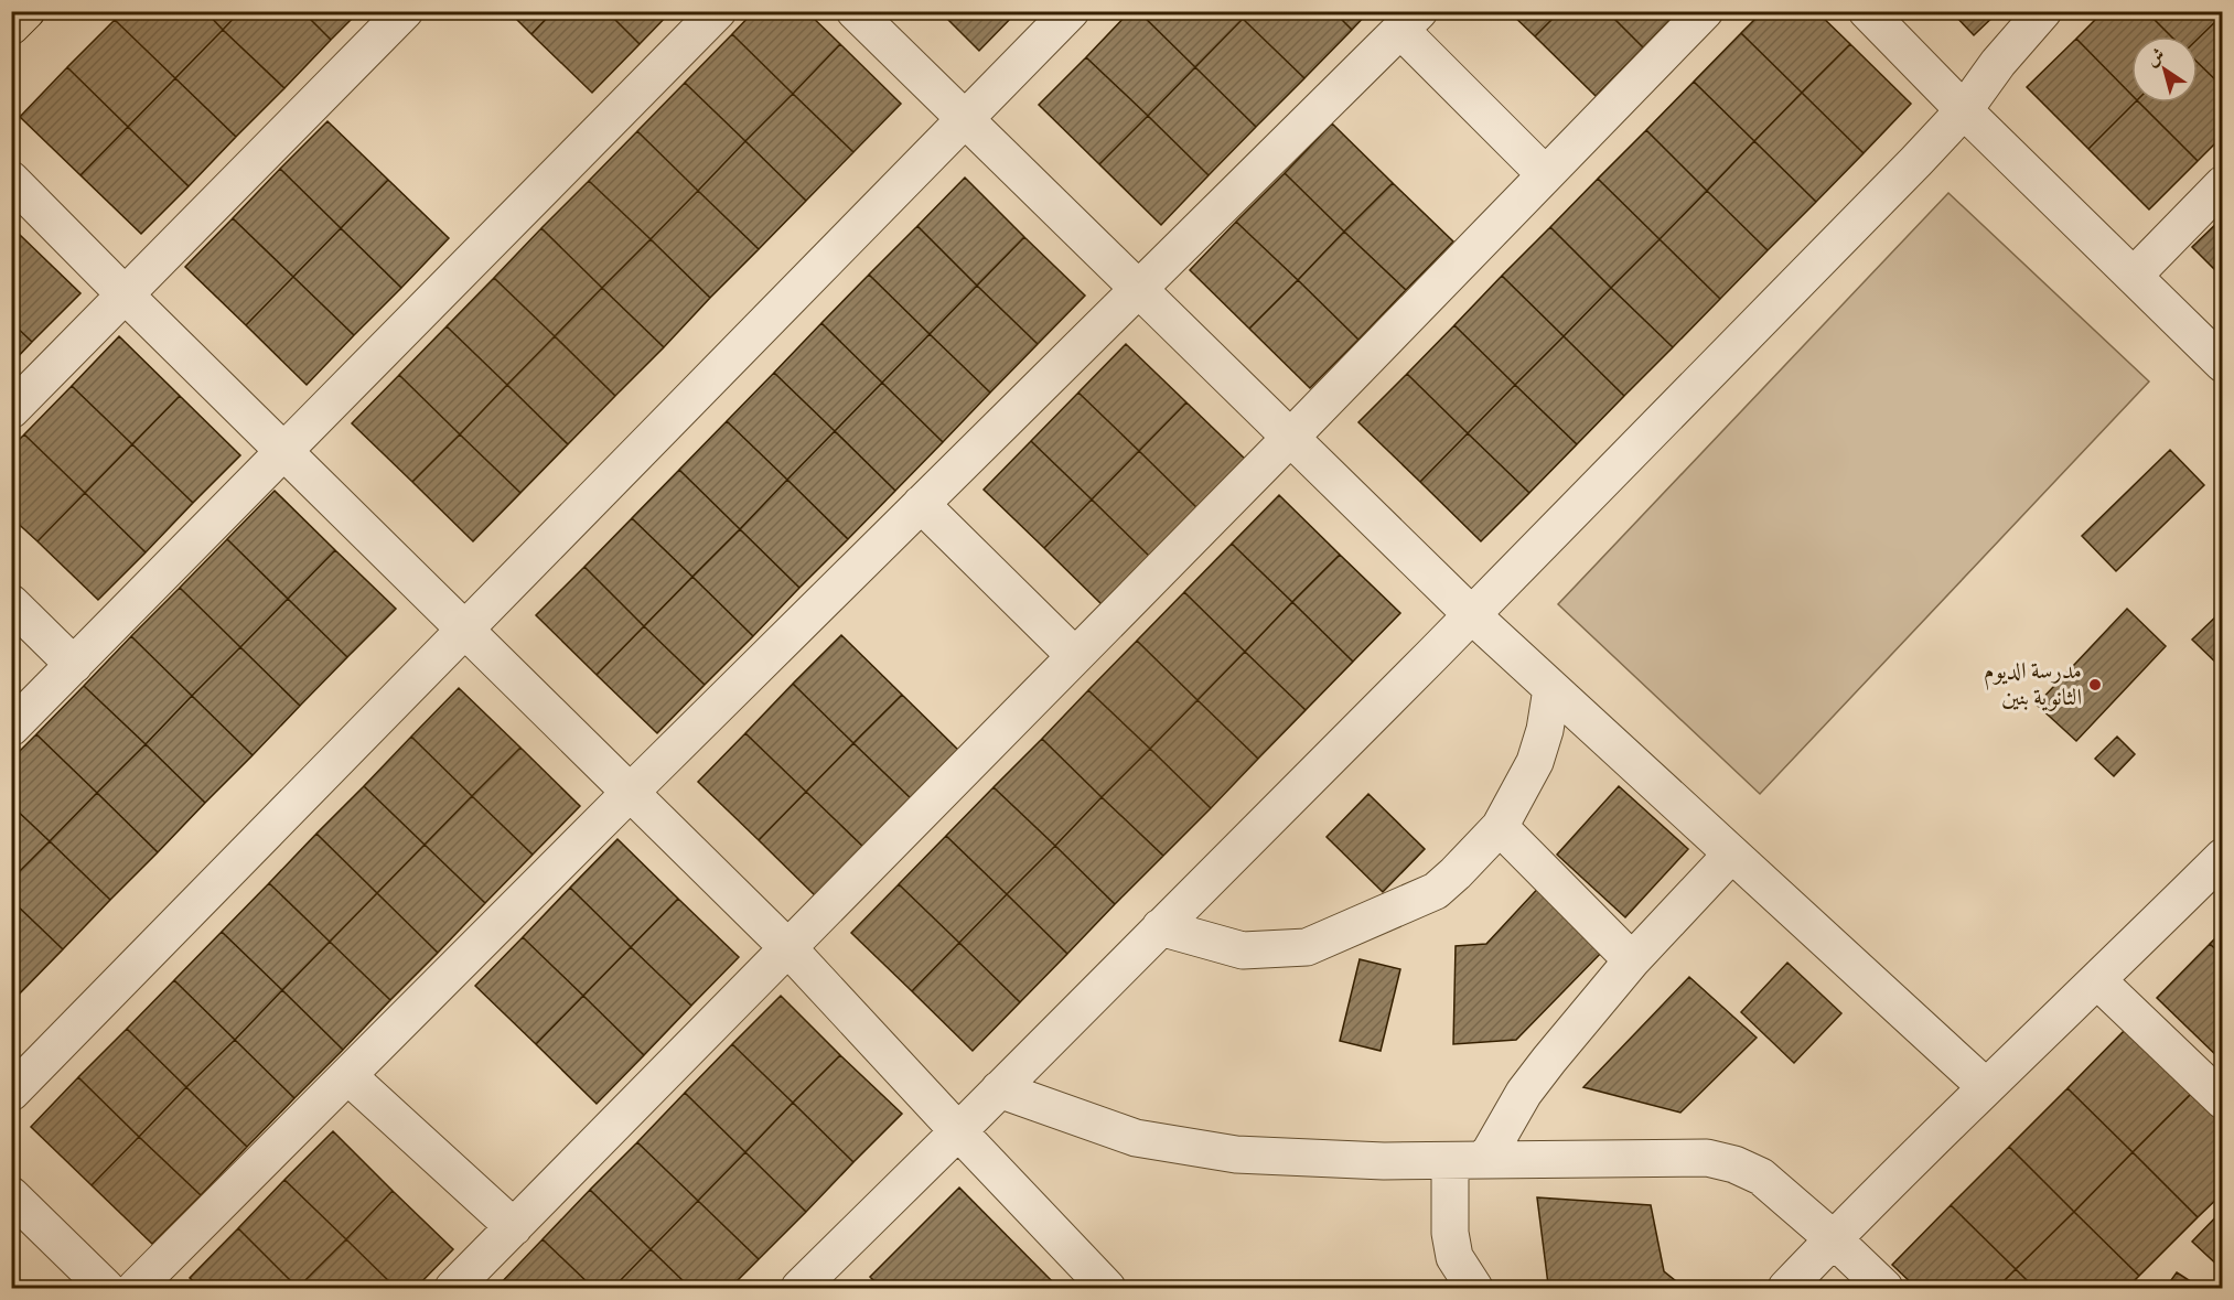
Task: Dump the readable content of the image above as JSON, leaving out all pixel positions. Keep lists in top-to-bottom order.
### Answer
{
  "places": ["مدرسة الديوم الثانوية بنين"],
  "north": "top left"
}
